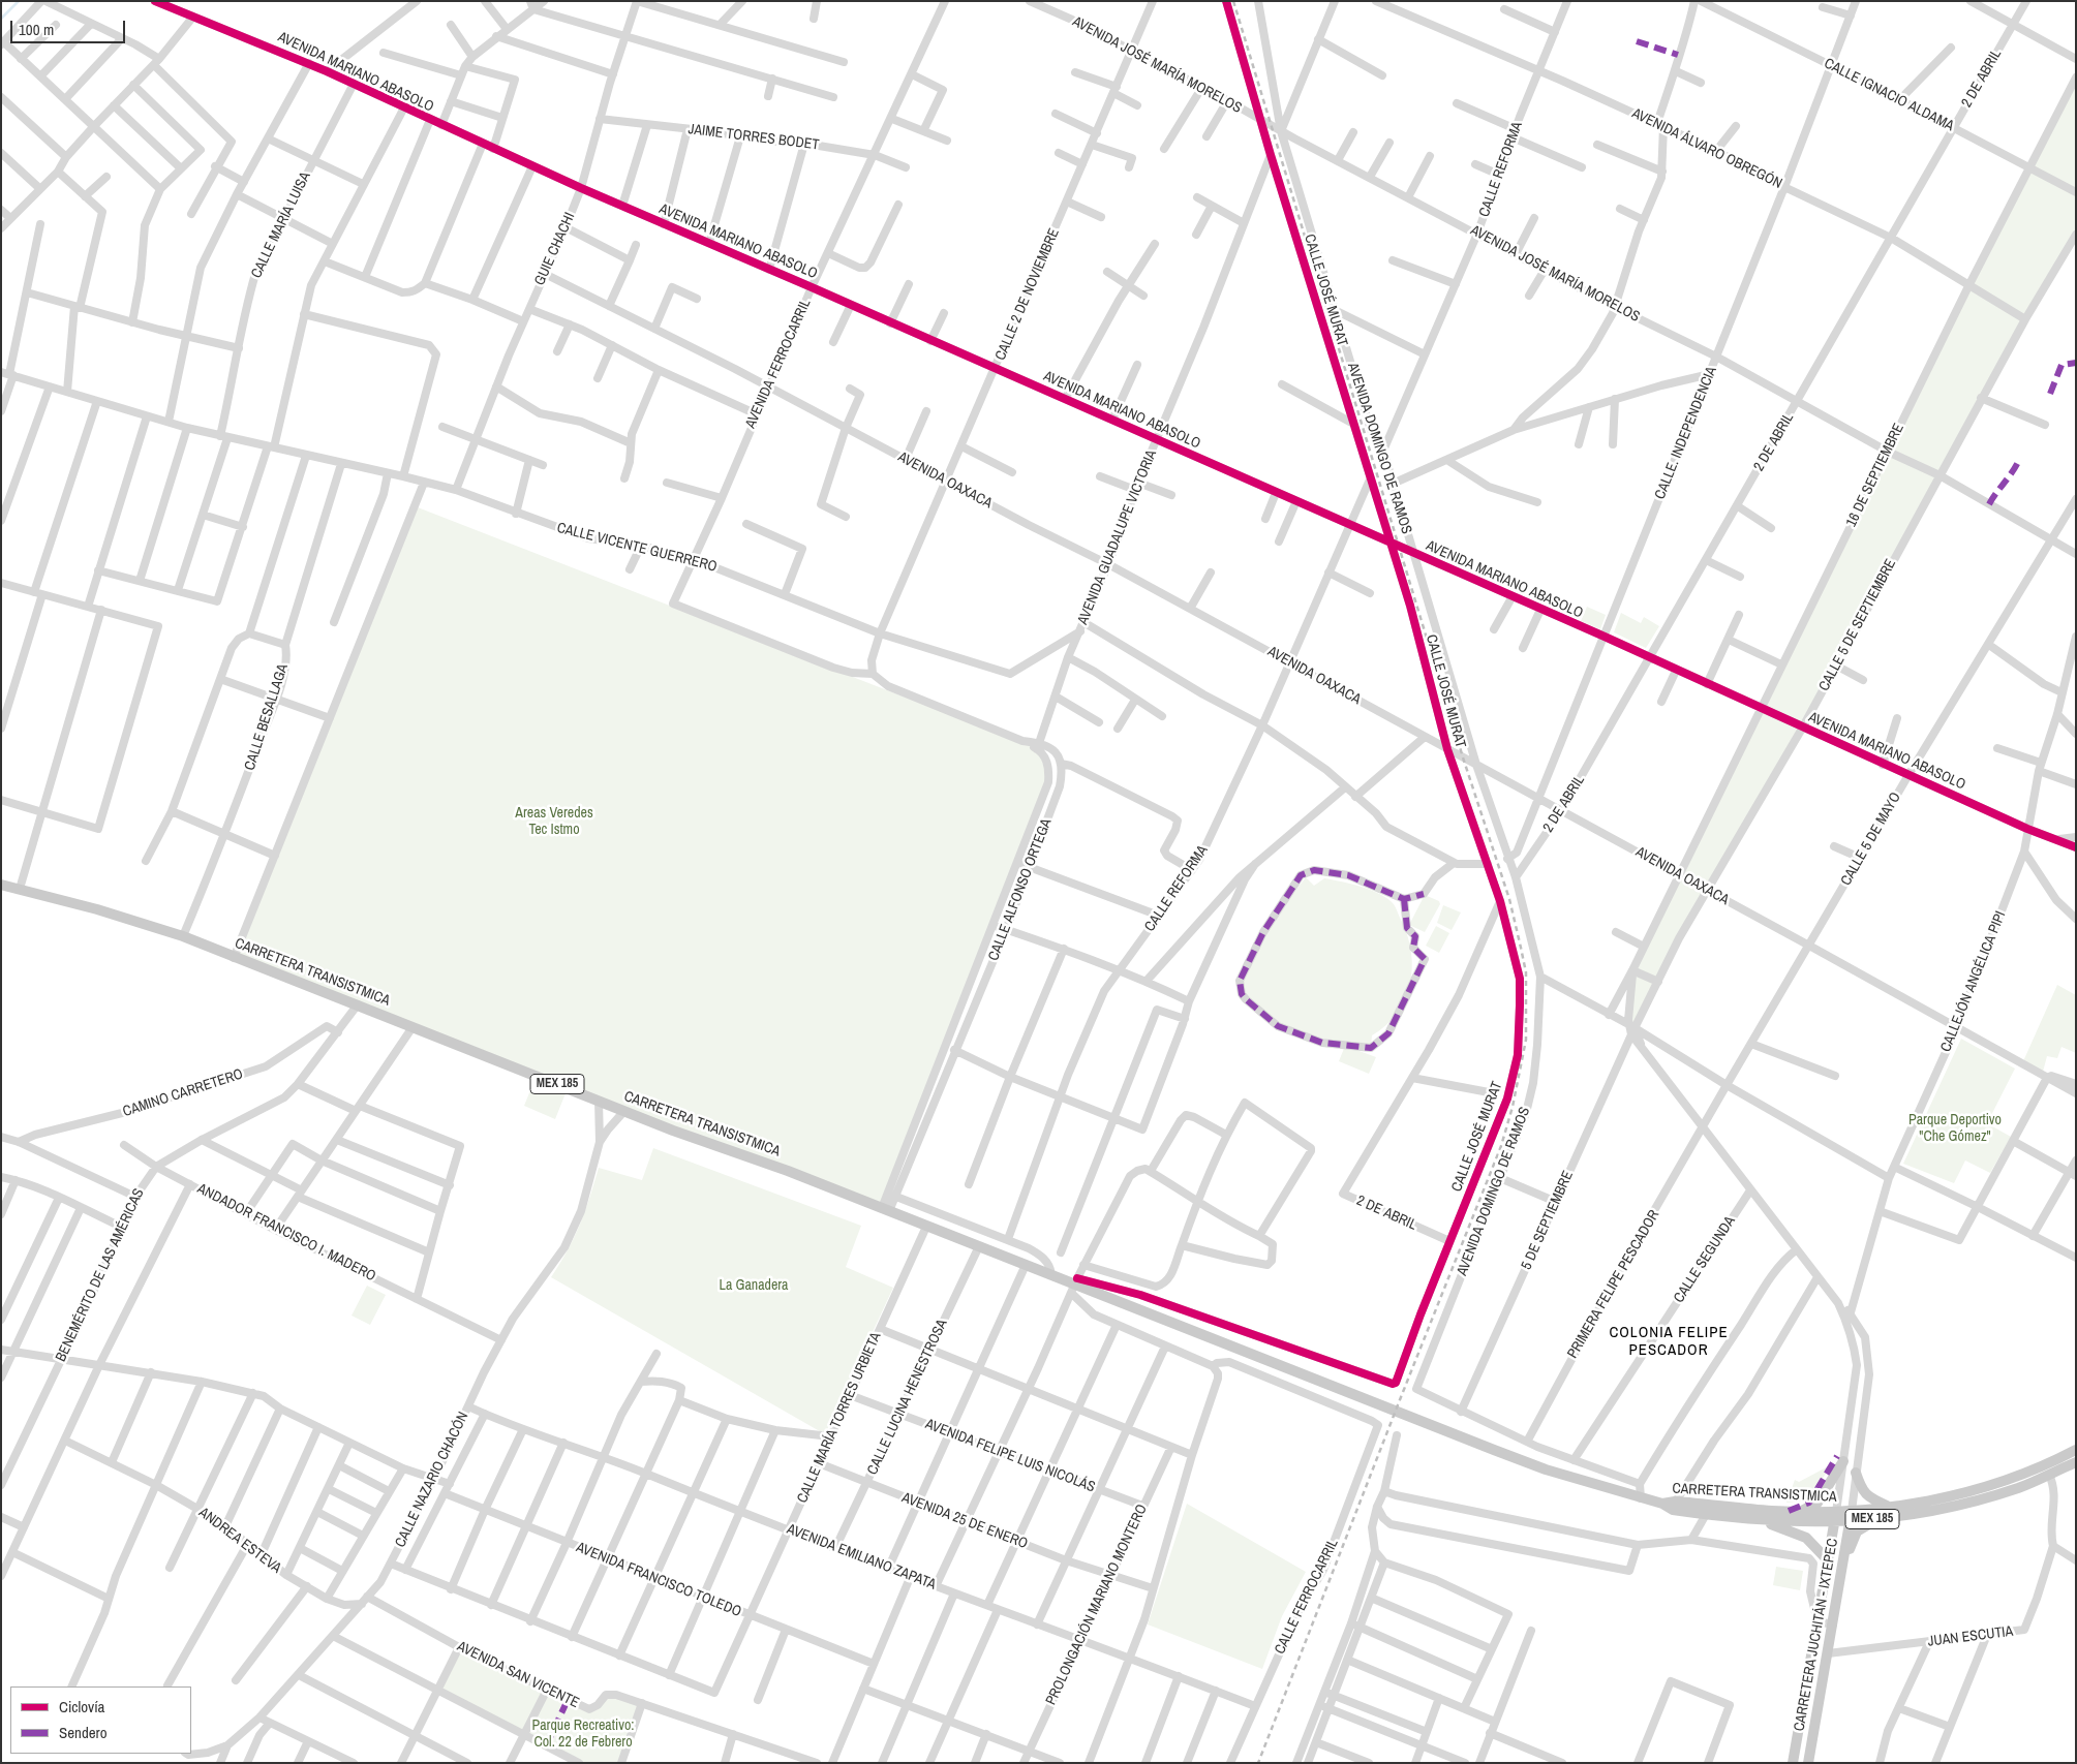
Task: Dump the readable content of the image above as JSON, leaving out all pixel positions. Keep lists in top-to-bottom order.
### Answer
{
  "streets": {
    "main road": ["CARRETERA TRANSISTMICA", "MEX 185", "CARRETERA JUCHITÁN - IXTEPEC"],
    "street": [
      "AVENIDA JOSÉ MARÍA MORELOS",
      "AVENIDA MARIANO ABASOLO",
      "2 DE ABRIL",
      "CALLE IGNACIO ALDAMA",
      "JAIME TORRES BODET",
      "AVENIDA ÁLVARO OBREGÓN",
      "CALLE REFORMA",
      "CALLE MARÍA LUISA",
      "GUIE CHACHI",
      "CALLE JOSÉ MURAT",
      "CALLE 2 DE NOVIEMBRE",
      "AVENIDA FERROCARRIL",
      "CALLE. INDEPENDENCIA",
      "AVENIDA DOMINGO DE RAMOS",
      "16 DE SEPTIEMBRE",
      "AVENIDA OAXACA",
      "AVENIDA GUADALUPE VICTORIA",
      "CALLE VICENTE GUERRERO",
      "CALLE 5 DE SEPTIEMBRE",
      "CALLE BESALLAGA",
      "CALLE 5 DE MAYO",
      "CALLE ALFONSO ORTEGA",
      "CALLEJÓN ANGÉLICA PIPI",
      "CAMINO CARRETERO",
      "5 DE SEPTIEMBRE",
      "ANDADOR FRANCISCO I. MADERO",
      "CALLE SEGUNDA",
      "BENEMÉRITO DE LAS AMÉRICAS",
      "PRIMERA FELIPE PESCADOR",
      "CALLE LUCINA HENESTROSA",
      "CALLE MARÍA TORRES URBIETA",
      "AVENIDA FELIPE LUIS NICOLÁS",
      "CALLE NAZARIO CHACÓN",
      "AVENIDA 25 DE ENERO",
      "ANDREA ESTEVA",
      "AVENIDA EMILIANO ZAPATA",
      "AVENIDA FRANCISCO TOLEDO",
      "CALLE FERROCARRIL",
      "PROLONGACIÓN MARIANO MONTERO",
      "JUAN ESCUTIA",
      "AVENIDA SAN VICENTE"
    ]
  },
  "crossings": [
    ["AVENIDA JOSÉ MARÍA MORELOS", "2 DE ABRIL"],
    ["AVENIDA JOSÉ MARÍA MORELOS", "CALLE REFORMA"],
    ["AVENIDA JOSÉ MARÍA MORELOS", "CALLE JOSÉ MURAT"],
    ["AVENIDA JOSÉ MARÍA MORELOS", "CALLE 2 DE NOVIEMBRE"],
    ["AVENIDA JOSÉ MARÍA MORELOS", "CALLE. INDEPENDENCIA"],
    ["AVENIDA JOSÉ MARÍA MORELOS", "AVENIDA DOMINGO DE RAMOS"],
    ["AVENIDA JOSÉ MARÍA MORELOS", "16 DE SEPTIEMBRE"],
    ["AVENIDA JOSÉ MARÍA MORELOS", "CALLE 5 DE SEPTIEMBRE"],
    ["AVENIDA JOSÉ MARÍA MORELOS", "CALLE 5 DE MAYO"],
    ["AVENIDA MARIANO ABASOLO", "2 DE ABRIL"],
    ["AVENIDA MARIANO ABASOLO", "CALLE REFORMA"],
    ["AVENIDA MARIANO ABASOLO", "CALLE MARÍA LUISA"],
    ["AVENIDA MARIANO ABASOLO", "GUIE CHACHI"],
    ["AVENIDA MARIANO ABASOLO", "CALLE JOSÉ MURAT"],
    ["AVENIDA MARIANO ABASOLO", "CALLE 2 DE NOVIEMBRE"],
    ["AVENIDA MARIANO ABASOLO", "AVENIDA FERROCARRIL"],
    ["AVENIDA MARIANO ABASOLO", "CALLE. INDEPENDENCIA"],
    ["AVENIDA MARIANO ABASOLO", "AVENIDA DOMINGO DE RAMOS"],
    ["AVENIDA MARIANO ABASOLO", "16 DE SEPTIEMBRE"],
    ["AVENIDA MARIANO ABASOLO", "AVENIDA GUADALUPE VICTORIA"],
    ["AVENIDA MARIANO ABASOLO", "CALLE 5 DE SEPTIEMBRE"],
    ["AVENIDA MARIANO ABASOLO", "CALLE 5 DE MAYO"],
    ["AVENIDA MARIANO ABASOLO", "CALLEJÓN ANGÉLICA PIPI"],
    ["2 DE ABRIL", "CALLE IGNACIO ALDAMA"],
    ["2 DE ABRIL", "AVENIDA ÁLVARO OBREGÓN"],
    ["2 DE ABRIL", "CALLE JOSÉ MURAT"],
    ["2 DE ABRIL", "AVENIDA DOMINGO DE RAMOS"],
    ["2 DE ABRIL", "AVENIDA OAXACA"],
    ["CALLE IGNACIO ALDAMA", "CALLE. INDEPENDENCIA"],
    ["CALLE IGNACIO ALDAMA", "16 DE SEPTIEMBRE"],
    ["JAIME TORRES BODET", "GUIE CHACHI"],
    ["JAIME TORRES BODET", "AVENIDA FERROCARRIL"],
    ["AVENIDA ÁLVARO OBREGÓN", "CALLE REFORMA"],
    ["AVENIDA ÁLVARO OBREGÓN", "CALLE. INDEPENDENCIA"],
    ["AVENIDA ÁLVARO OBREGÓN", "16 DE SEPTIEMBRE"],
    ["AVENIDA ÁLVARO OBREGÓN", "CALLE 5 DE SEPTIEMBRE"],
    ["CALLE REFORMA", "CALLE JOSÉ MURAT"],
    ["CALLE REFORMA", "AVENIDA DOMINGO DE RAMOS"],
    ["CALLE REFORMA", "AVENIDA OAXACA"],
    ["CALLE MARÍA LUISA", "CALLE VICENTE GUERRERO"],
    ["GUIE CHACHI", "AVENIDA OAXACA"],
    ["GUIE CHACHI", "CALLE VICENTE GUERRERO"],
    ["CALLE JOSÉ MURAT", "AVENIDA OAXACA"],
    ["CALLE JOSÉ MURAT", "AVENIDA GUADALUPE VICTORIA"],
    ["CALLE JOSÉ MURAT", "CARRETERA TRANSISTMICA"],
    ["CALLE 2 DE NOVIEMBRE", "AVENIDA FERROCARRIL"],
    ["CALLE 2 DE NOVIEMBRE", "AVENIDA OAXACA"],
    ["CALLE 2 DE NOVIEMBRE", "CALLE VICENTE GUERRERO"],
    ["AVENIDA FERROCARRIL", "AVENIDA OAXACA"],
    ["AVENIDA FERROCARRIL", "CALLE VICENTE GUERRERO"],
    ["CALLE. INDEPENDENCIA", "AVENIDA DOMINGO DE RAMOS"],
    ["CALLE. INDEPENDENCIA", "AVENIDA OAXACA"],
    ["AVENIDA DOMINGO DE RAMOS", "AVENIDA OAXACA"],
    ["AVENIDA DOMINGO DE RAMOS", "5 DE SEPTIEMBRE"],
    ["16 DE SEPTIEMBRE", "AVENIDA OAXACA"],
    ["AVENIDA OAXACA", "AVENIDA GUADALUPE VICTORIA"],
    ["AVENIDA OAXACA", "CALLE 5 DE SEPTIEMBRE"],
    ["AVENIDA OAXACA", "CALLE 5 DE MAYO"],
    ["AVENIDA OAXACA", "CALLEJÓN ANGÉLICA PIPI"],
    ["AVENIDA GUADALUPE VICTORIA", "CALLE VICENTE GUERRERO"],
    ["CALLE VICENTE GUERRERO", "CALLE BESALLAGA"],
    ["CALLE 5 DE SEPTIEMBRE", "5 DE SEPTIEMBRE"],
    ["CALLE BESALLAGA", "CARRETERA TRANSISTMICA"],
    ["CALLE 5 DE MAYO", "PRIMERA FELIPE PESCADOR"],
    ["CALLE ALFONSO ORTEGA", "CARRETERA TRANSISTMICA"],
    ["CARRETERA TRANSISTMICA", "BENEMÉRITO DE LAS AMÉRICAS"],
    ["CARRETERA TRANSISTMICA", "CALLE LUCINA HENESTROSA"],
    ["CARRETERA TRANSISTMICA", "CALLE MARÍA TORRES URBIETA"],
    ["CARRETERA TRANSISTMICA", "CALLE NAZARIO CHACÓN"],
    ["CARRETERA TRANSISTMICA", "CARRETERA JUCHITÁN - IXTEPEC"],
    ["CAMINO CARRETERO", "BENEMÉRITO DE LAS AMÉRICAS"],
    ["ANDADOR FRANCISCO I. MADERO", "BENEMÉRITO DE LAS AMÉRICAS"],
    ["ANDADOR FRANCISCO I. MADERO", "CALLE NAZARIO CHACÓN"],
    ["CALLE LUCINA HENESTROSA", "AVENIDA FELIPE LUIS NICOLÁS"],
    ["CALLE LUCINA HENESTROSA", "AVENIDA 25 DE ENERO"],
    ["CALLE LUCINA HENESTROSA", "AVENIDA EMILIANO ZAPATA"],
    ["CALLE MARÍA TORRES URBIETA", "AVENIDA FELIPE LUIS NICOLÁS"],
    ["CALLE MARÍA TORRES URBIETA", "AVENIDA 25 DE ENERO"],
    ["CALLE MARÍA TORRES URBIETA", "AVENIDA EMILIANO ZAPATA"],
    ["CALLE MARÍA TORRES URBIETA", "AVENIDA FRANCISCO TOLEDO"],
    ["AVENIDA FELIPE LUIS NICOLÁS", "PROLONGACIÓN MARIANO MONTERO"],
    ["CALLE NAZARIO CHACÓN", "ANDREA ESTEVA"],
    ["CALLE NAZARIO CHACÓN", "AVENIDA EMILIANO ZAPATA"],
    ["CALLE NAZARIO CHACÓN", "AVENIDA SAN VICENTE"],
    ["AVENIDA 25 DE ENERO", "PROLONGACIÓN MARIANO MONTERO"],
    ["AVENIDA EMILIANO ZAPATA", "CALLE FERROCARRIL"],
    ["AVENIDA EMILIANO ZAPATA", "PROLONGACIÓN MARIANO MONTERO"],
    ["CARRETERA JUCHITÁN - IXTEPEC", "JUAN ESCUTIA"]
  ],
  "districts": ["COLONIA FELIPE PESCADOR"],
  "parks": [
    "Areas Veredes Tec Istmo",
    "Parque Deportivo \"Che Gómez\"",
    "La Ganadera",
    "Parque Recreativo: Col. 22 de Febrero"
  ],
  "legend": ["Ciclovía", "Sendero"],
  "scale_bar": "100 m"
}
